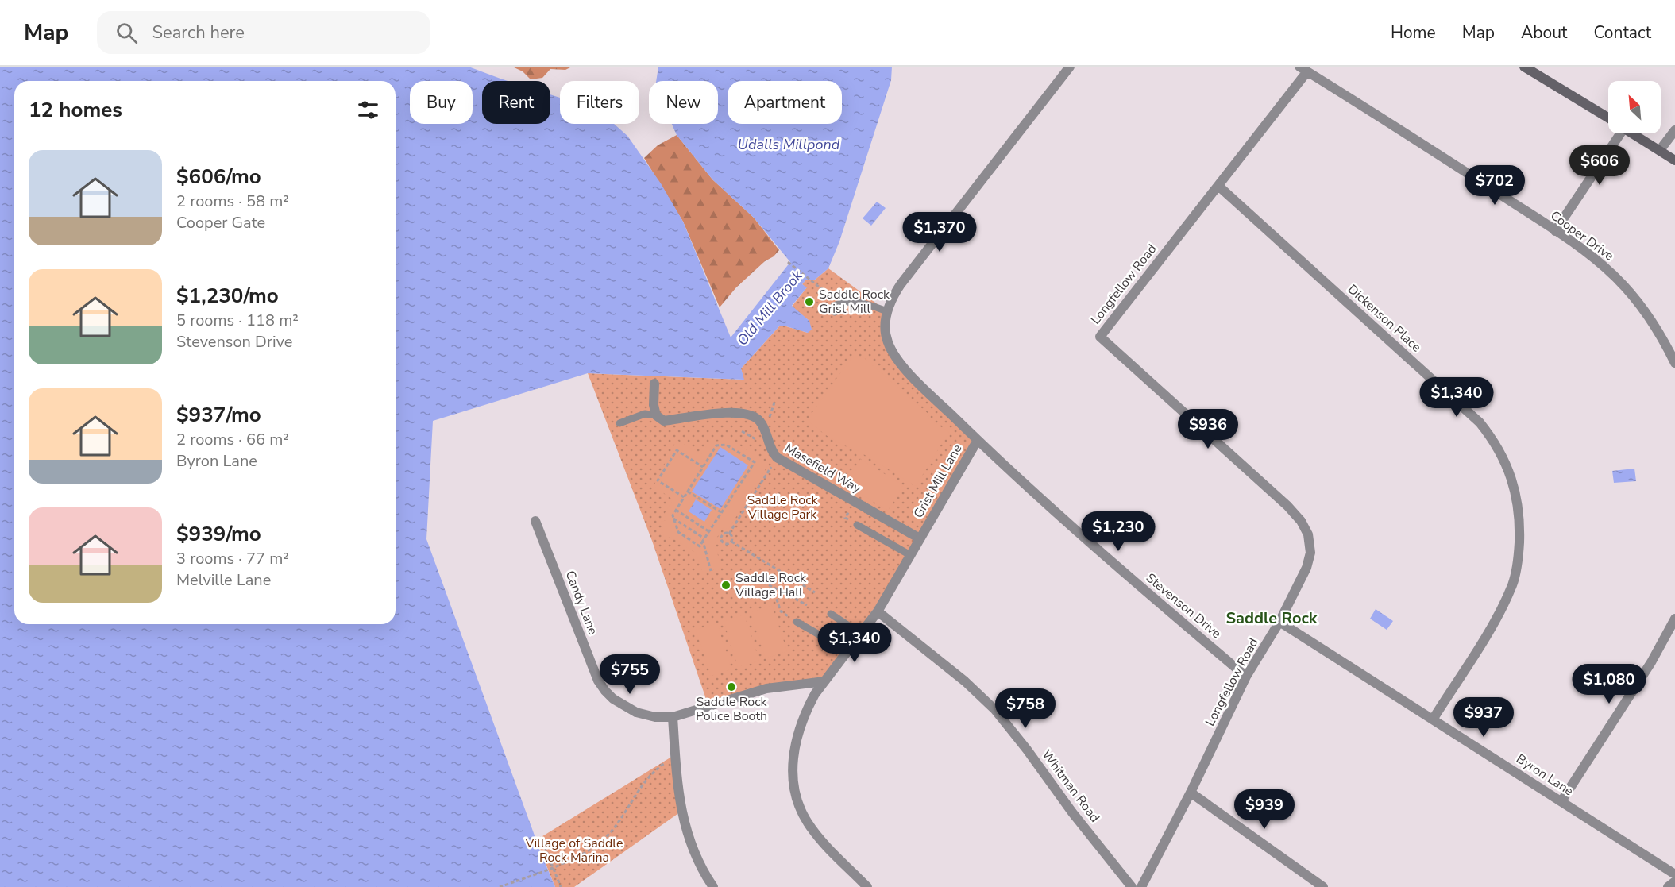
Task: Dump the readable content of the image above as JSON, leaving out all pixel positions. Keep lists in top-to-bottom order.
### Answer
{
  "streets": {
    "street": [
      "Cooper Drive",
      "Longfellow Road",
      "Dickenson Place",
      "Masefield Way",
      "Grist Mill Lane",
      "Candy Lane",
      "Stevenson Drive",
      "Byron Lane",
      "Whitman Road"
    ]
  },
  "crossings": [
    ["Cooper Drive", "Longfellow Road"],
    ["Longfellow Road", "Dickenson Place"],
    ["Longfellow Road", "Stevenson Drive"],
    ["Longfellow Road", "Byron Lane"],
    ["Dickenson Place", "Byron Lane"],
    ["Masefield Way", "Grist Mill Lane"],
    ["Grist Mill Lane", "Candy Lane"],
    ["Grist Mill Lane", "Stevenson Drive"],
    ["Grist Mill Lane", "Whitman Road"]
  ],
  "districts": ["Saddle Rock"],
  "water": ["Udalls Millpond", "Old Mill Brook"],
  "parks": ["Saddle Rock Village Park", "Village of Saddle Rock Marina"],
  "places": ["Saddle Rock Grist Mill", "Saddle Rock Village Hall", "Saddle Rock Police Booth"],
  "north": "top left",
  "page": {
    "header": "Map",
    "search": "Search here",
    "nav": [
      "Home",
      "Map",
      "About",
      "Contact"
    ],
    "chip": [
      "Buy",
      "Rent",
      "Filters",
      "New",
      "Apartment"
    ],
    "heading": "12 homes",
    "list": [
      {
        "name": "$606/mo",
        "note": "2 rooms · 58 m² · Cooper Gate"
      },
      {
        "name": "$1,230/mo",
        "note": "5 rooms · 118 m² · Stevenson Drive"
      },
      {
        "name": "$937/mo",
        "note": "2 rooms · 66 m² · Byron Lane"
      },
      {
        "name": "$939/mo",
        "note": "3 rooms · 77 m² · Melville Lane"
      }
    ],
    "price": [
      "$606",
      "$702",
      "$1,370",
      "$1,340",
      "$936",
      "$1,230",
      "$1,340",
      "$755",
      "$1,080",
      "$758",
      "$937",
      "$939"
    ]
  }
}
